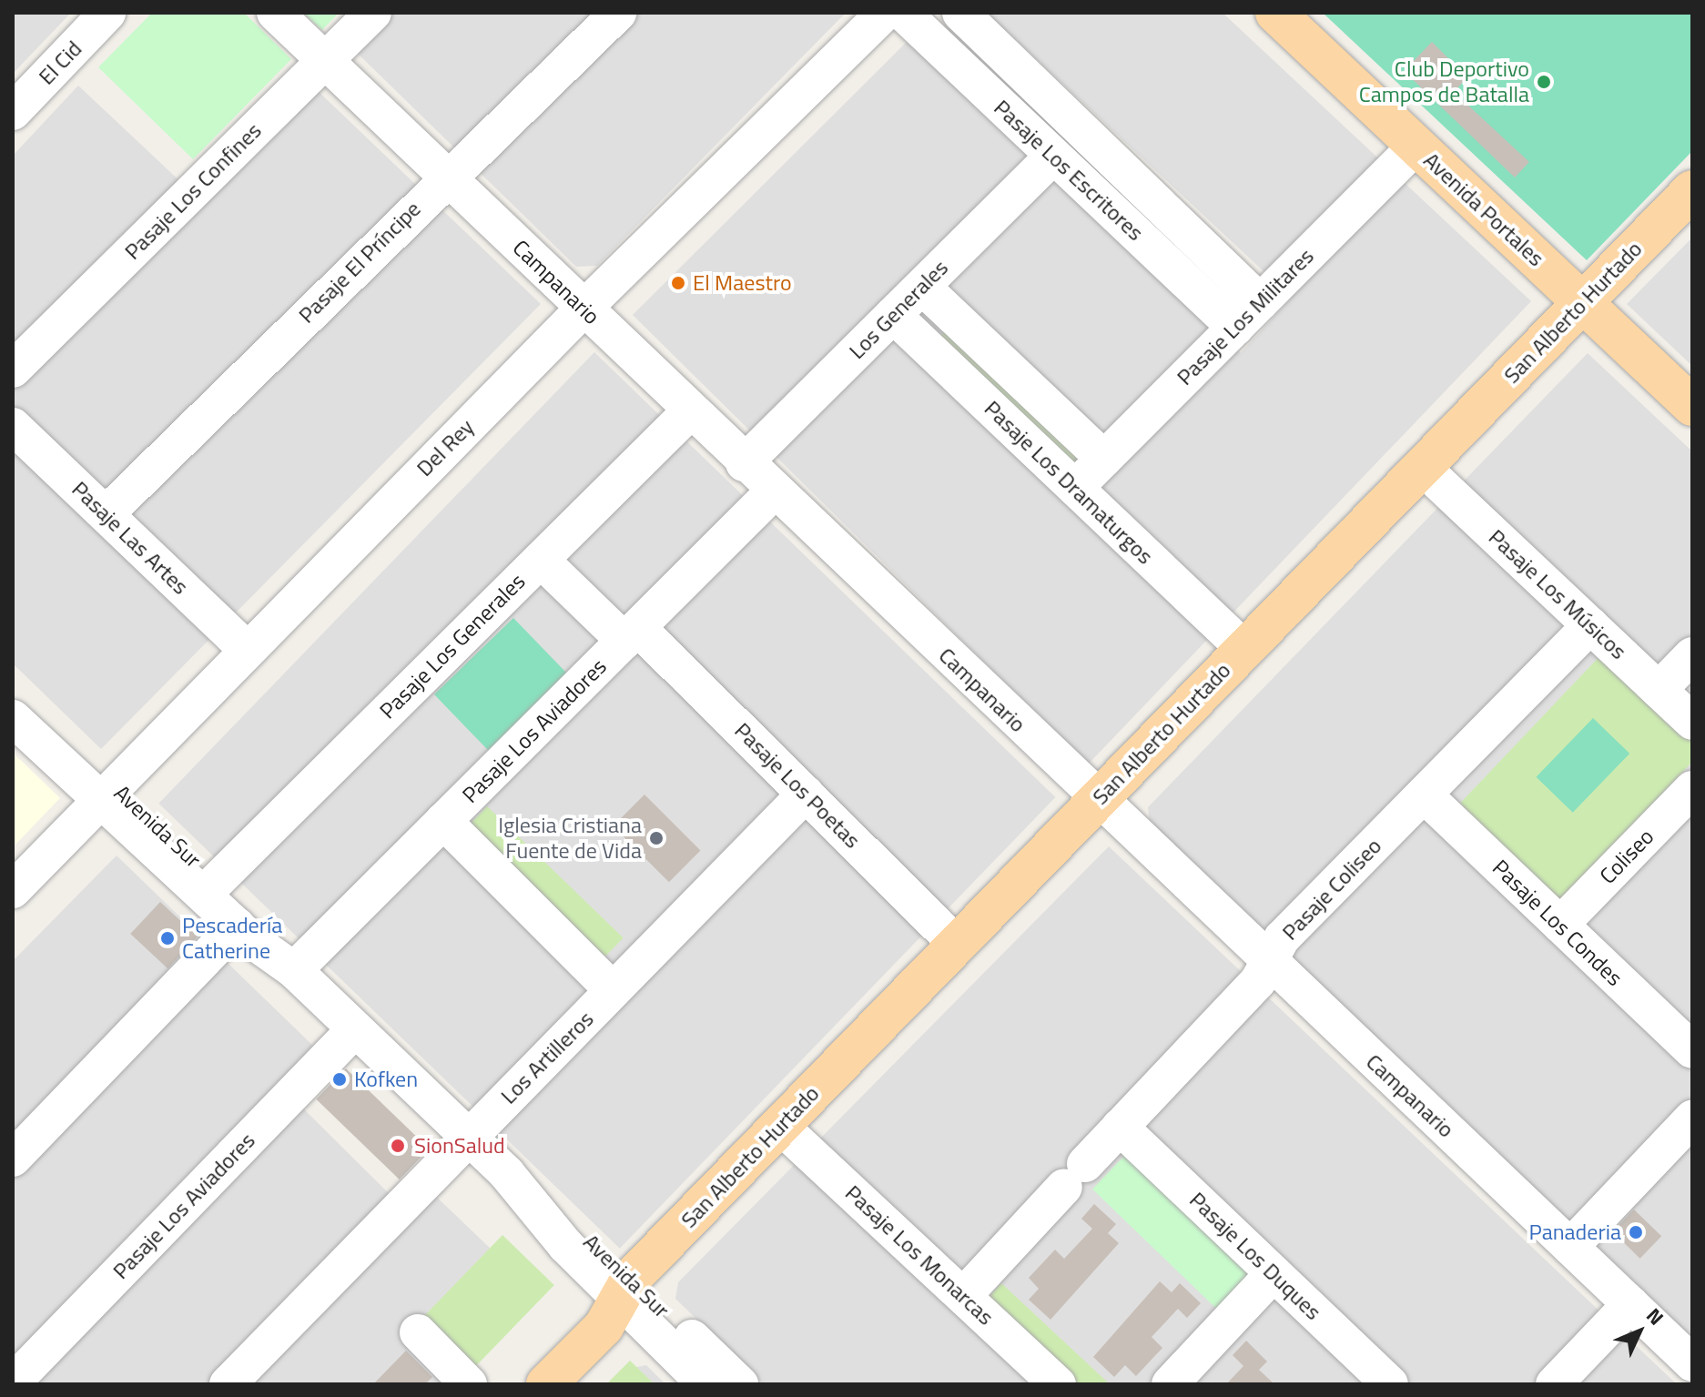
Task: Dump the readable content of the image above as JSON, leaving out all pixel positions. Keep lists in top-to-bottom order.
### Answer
{
  "streets": {
    "main road": ["Avenida Portales", "San Alberto Hurtado"],
    "street": [
      "El Cid",
      "Pasaje Los Escritores",
      "Pasaje Los Confines",
      "Pasaje El Príncipe",
      "Campanario",
      "Los Generales",
      "Pasaje Los Militares",
      "Del Rey",
      "Pasaje Los Dramaturgos",
      "Pasaje Las Artes",
      "Pasaje Los Músicos",
      "Pasaje Los Generales",
      "Pasaje Los Aviadores",
      "Pasaje Los Poetas",
      "Avenida Sur",
      "Coliseo",
      "Pasaje Coliseo",
      "Pasaje Los Condes",
      "Los Artilleros",
      "Pasaje Los Monarcas",
      "Pasaje Los Duques"
    ]
  },
  "crossings": [
    ["Pasaje Los Escritores", "Los Generales"],
    ["Pasaje Los Escritores", "Pasaje Los Militares"],
    ["Pasaje Los Confines", "Campanario"],
    ["Avenida Portales", "San Alberto Hurtado"],
    ["Avenida Portales", "Pasaje Los Militares"],
    ["Pasaje El Príncipe", "Campanario"],
    ["Pasaje El Príncipe", "Pasaje Las Artes"],
    ["Campanario", "Los Generales"],
    ["Campanario", "San Alberto Hurtado"],
    ["Campanario", "Del Rey"],
    ["Campanario", "Pasaje Los Generales"],
    ["Campanario", "Pasaje Los Aviadores"],
    ["Campanario", "Pasaje Coliseo"],
    ["Los Generales", "Pasaje Los Dramaturgos"],
    ["San Alberto Hurtado", "Pasaje Los Dramaturgos"],
    ["San Alberto Hurtado", "Pasaje Los Músicos"],
    ["San Alberto Hurtado", "Pasaje Los Poetas"],
    ["San Alberto Hurtado", "Avenida Sur"],
    ["San Alberto Hurtado", "Pasaje Los Monarcas"],
    ["Pasaje Los Militares", "Pasaje Los Dramaturgos"],
    ["Del Rey", "Pasaje Las Artes"],
    ["Del Rey", "Avenida Sur"],
    ["Pasaje Los Músicos", "Pasaje Coliseo"],
    ["Pasaje Los Generales", "Pasaje Los Poetas"],
    ["Pasaje Los Generales", "Avenida Sur"],
    ["Pasaje Los Aviadores", "Pasaje Los Poetas"],
    ["Pasaje Los Aviadores", "Avenida Sur"],
    ["Pasaje Los Poetas", "Los Artilleros"],
    ["Avenida Sur", "Los Artilleros"],
    ["Coliseo", "Pasaje Los Condes"],
    ["Pasaje Coliseo", "Pasaje Los Condes"],
    ["Pasaje Coliseo", "Pasaje Los Monarcas"],
    ["Pasaje Coliseo", "Pasaje Los Duques"]
  ],
  "places": [
    "Club Deportivo Campos de Batalla",
    "El Maestro",
    "Iglesia Cristiana Fuente de Vida",
    "Pescadería Catherine",
    "Kofken",
    "SionSalud",
    "Panaderia"
  ],
  "north": "top right"
}
